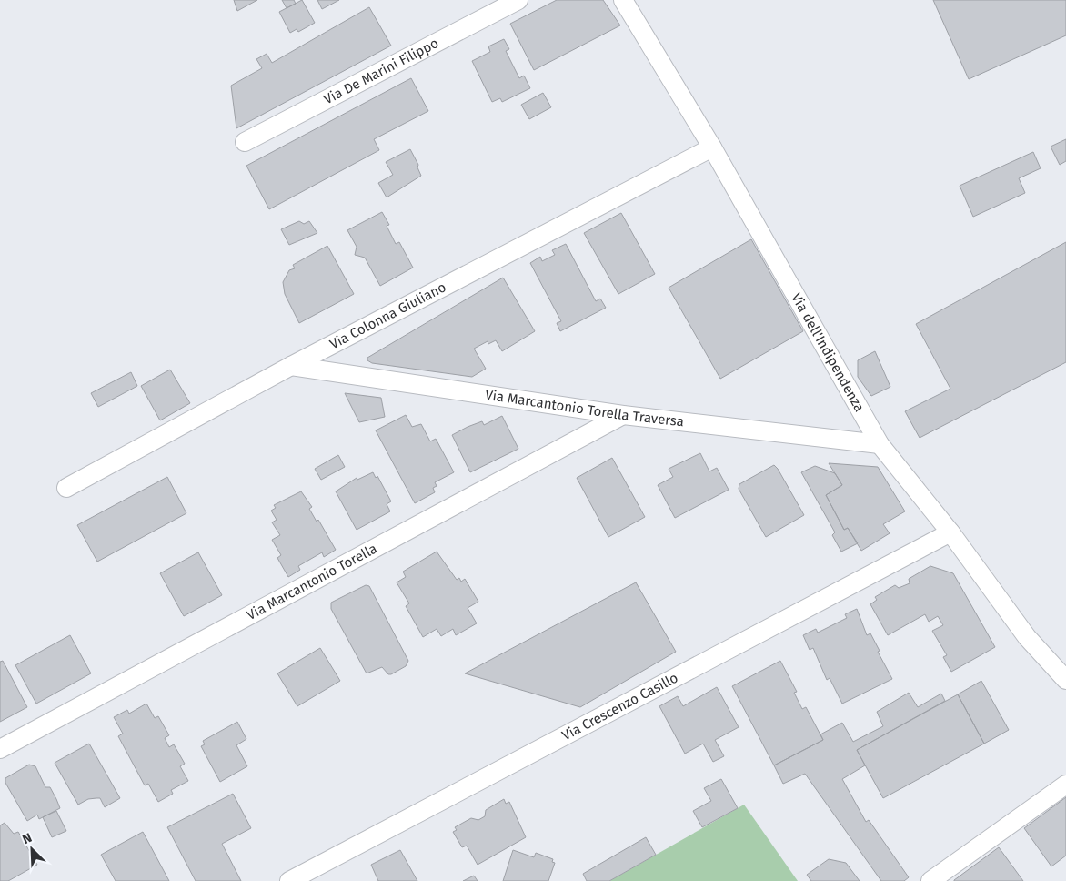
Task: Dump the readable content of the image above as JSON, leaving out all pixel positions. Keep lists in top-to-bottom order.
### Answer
{
  "streets": {
    "street": [
      "Via De Marini Filippo",
      "Via Colonna Giuliano",
      "Via dell'Indipendenza",
      "Via Marcantonio Torella Traversa",
      "Via Marcantonio Torella",
      "Via Crescenzo Casillo"
    ]
  },
  "crossings": [
    ["Via Colonna Giuliano", "Via dell'Indipendenza"],
    ["Via Colonna Giuliano", "Via Marcantonio Torella Traversa"],
    ["Via dell'Indipendenza", "Via Marcantonio Torella Traversa"],
    ["Via dell'Indipendenza", "Via Crescenzo Casillo"],
    ["Via Marcantonio Torella Traversa", "Via Marcantonio Torella"]
  ],
  "north": "top left"
}
